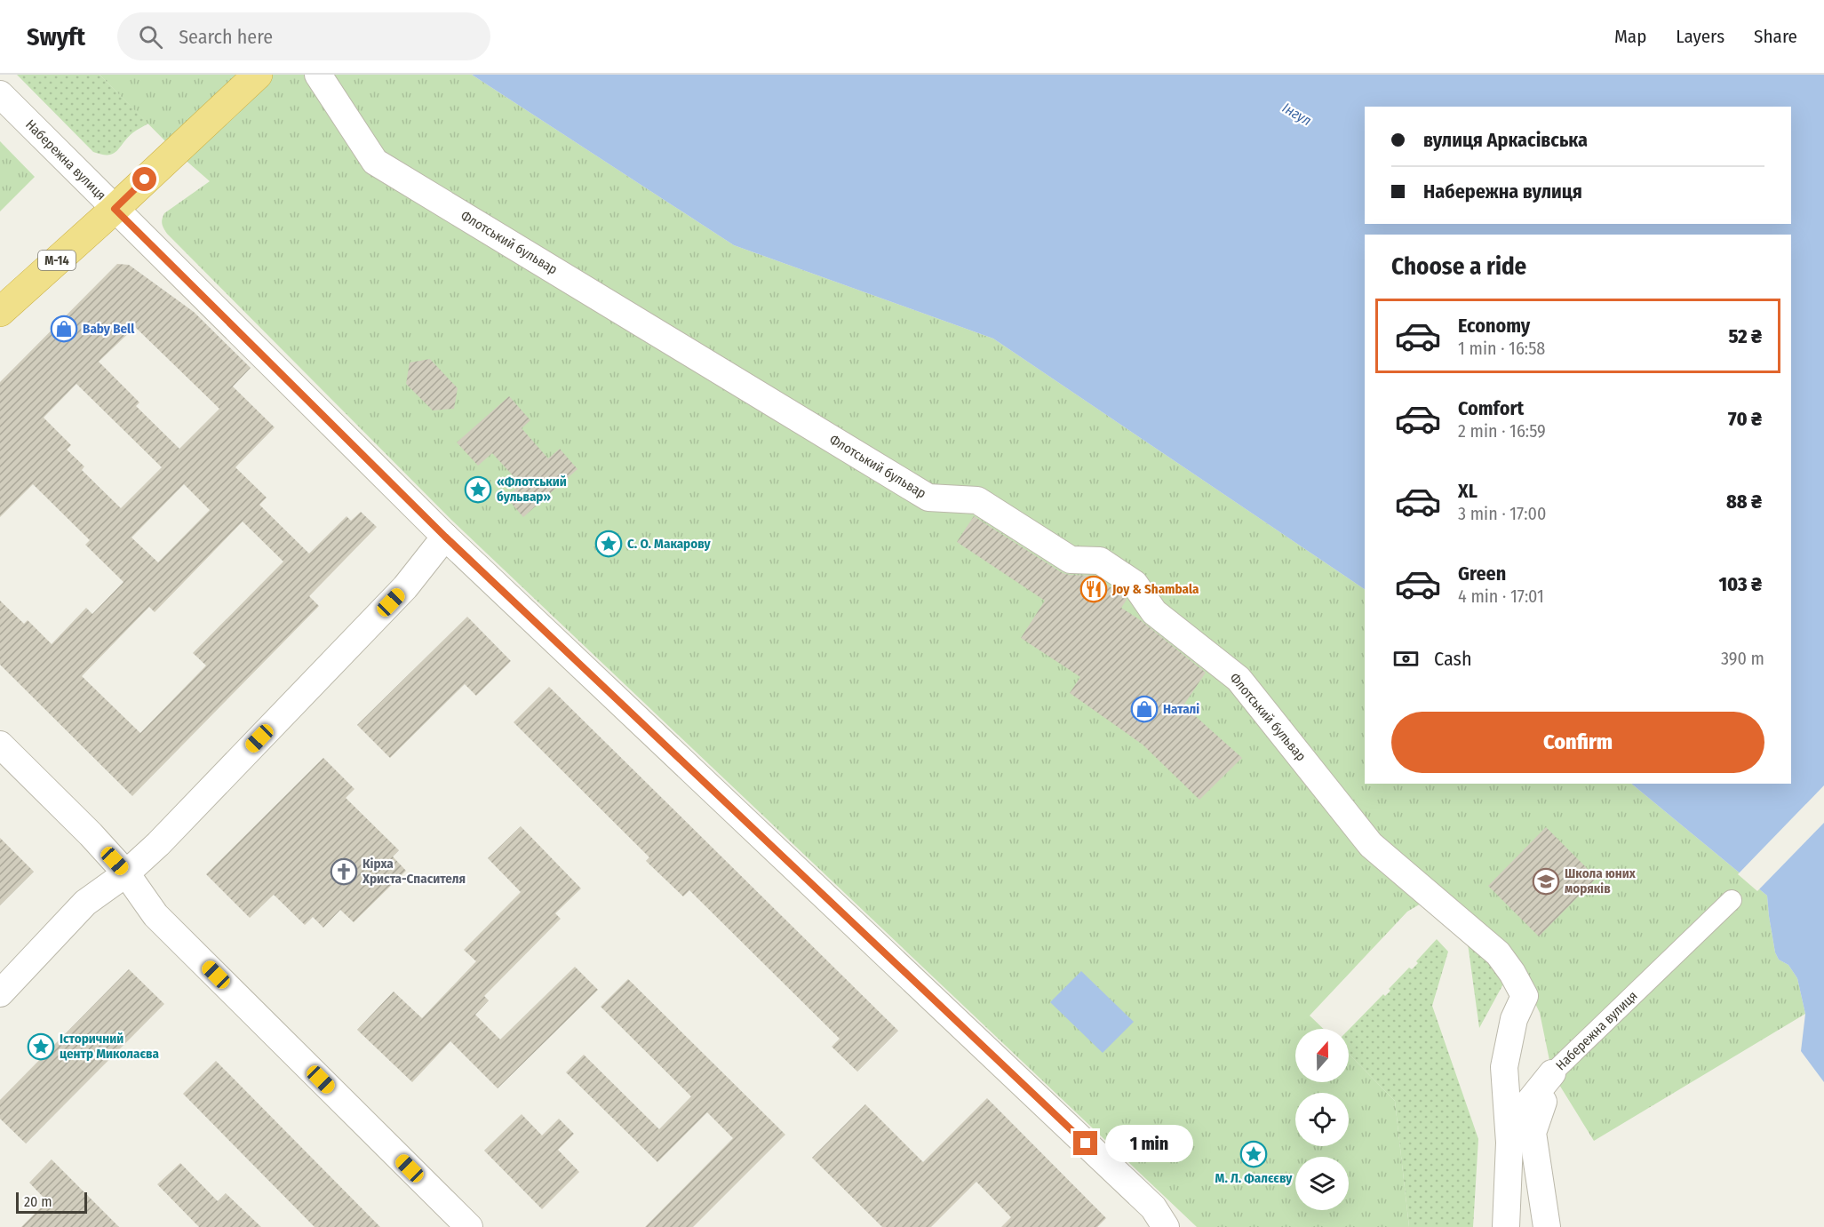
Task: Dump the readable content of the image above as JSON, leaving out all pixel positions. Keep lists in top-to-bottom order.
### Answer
{
  "streets": {
    "highway": ["М-14"],
    "street": ["Набережна вулиця", "Флотський бульвар"]
  },
  "crossings": [
    ["Набережна вулиця", "М-14"]
  ],
  "water": ["Інгул"],
  "places": {
    "shop": ["Baby Bell", "Наталі"],
    "place": [
      "«Флотський бульвар»",
      "С. О. Макарову",
      "Історичний центр Миколаєва",
      "М. Л. Фалєєву"
    ],
    "restaurant": ["Joy & Shambala"],
    "church": ["Кірха Христа-Спасителя"],
    "school or university": ["Школа юних моряків"]
  },
  "scale_bar": "20 m",
  "north": "top",
  "page": {
    "header": "Swyft",
    "search": "Search here",
    "nav": ["Map", "Layers", "Share"],
    "banner": ["вулиця Аркасівська", "Набережна вулиця"],
    "heading": "Choose a ride",
    "list": [
      {
        "name": "Economy",
        "note": "1 min · 16:58",
        "value": "52 ₴"
      },
      {
        "name": "Comfort",
        "note": "2 min · 16:59",
        "value": "70 ₴"
      },
      {
        "name": "XL",
        "note": "3 min · 17:00",
        "value": "88 ₴"
      },
      {
        "name": "Green",
        "note": "4 min · 17:01",
        "value": "103 ₴"
      }
    ],
    "pay": ["Cash", "390 m"],
    "buttons": "Confirm",
    "bubble": "1 min",
    "scale": "20 m"
  }
}
